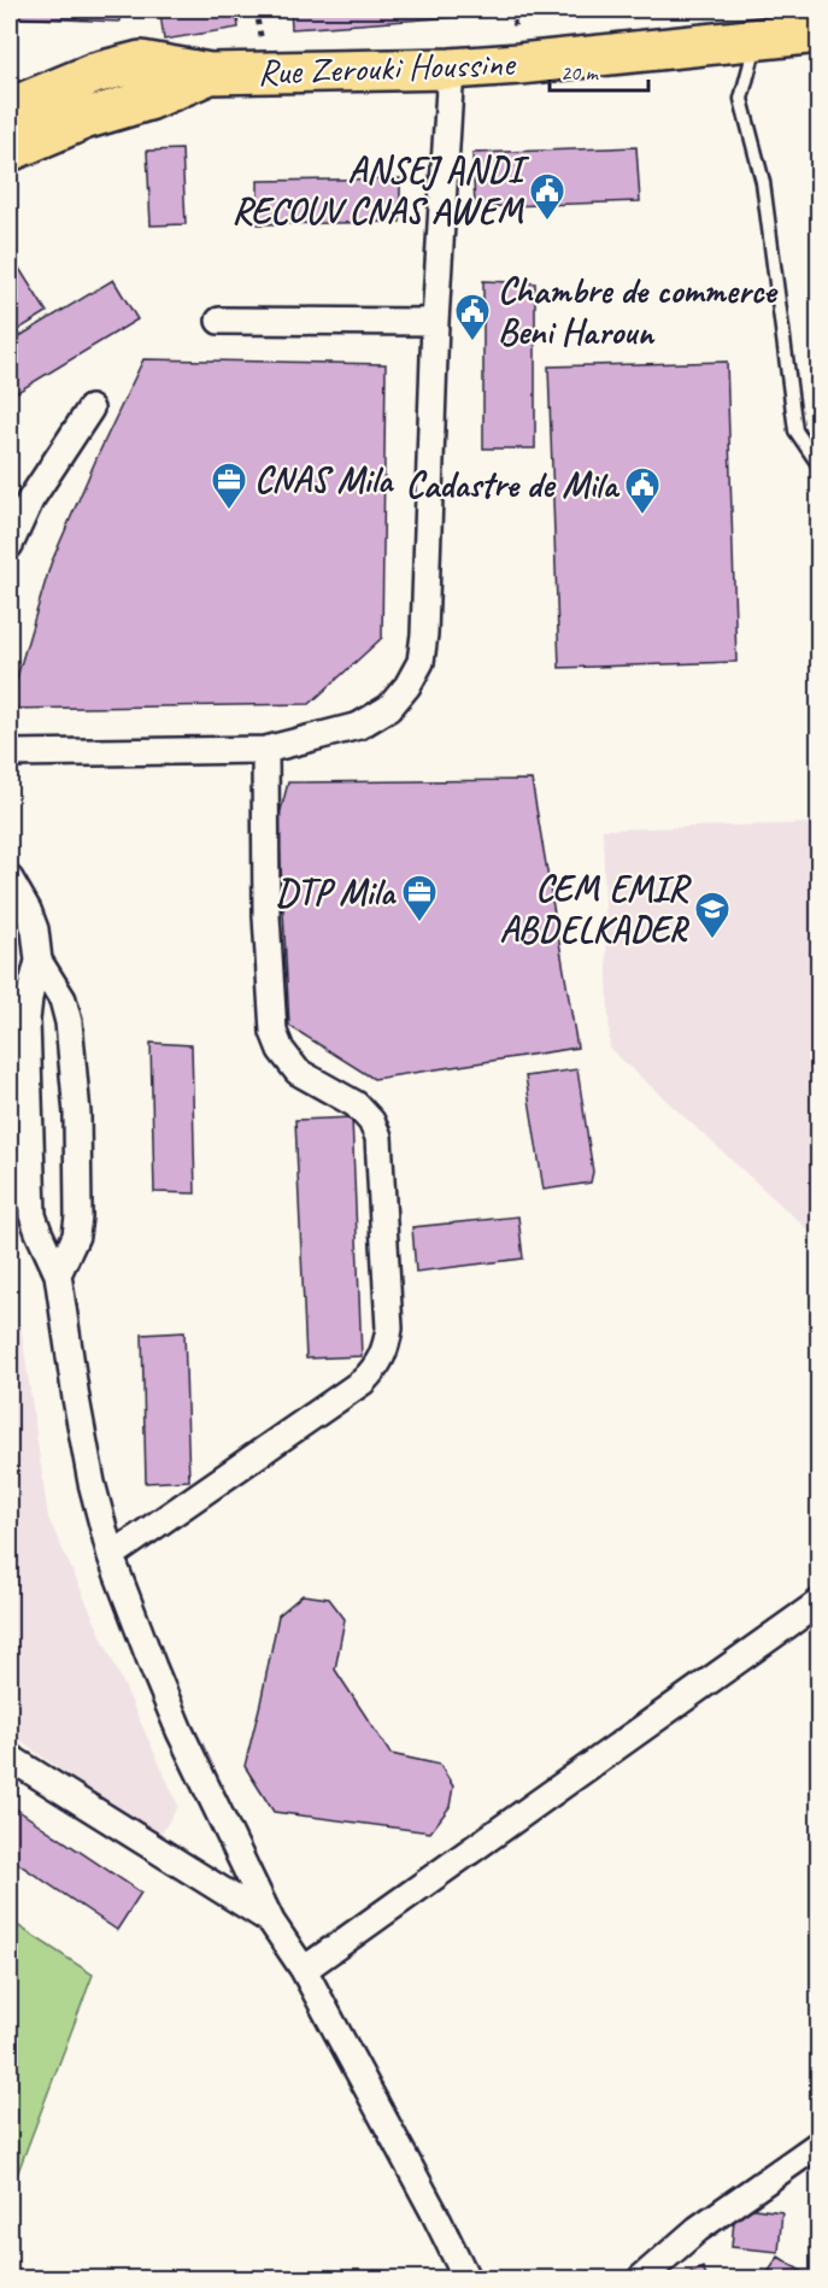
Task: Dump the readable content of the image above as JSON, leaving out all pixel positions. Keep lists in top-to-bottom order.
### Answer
{
  "streets": {
    "main road": ["Rue Zerouki Houssine"]
  },
  "places": {
    "public building": ["ANSEJ ANDI RECOUV CNAS AWEM", "Chambre de commerce Beni Haroun", "Cadastre de Mila"],
    "office": ["CNAS Mila", "DTP Mila"],
    "school or university": ["CEM EMIR ABDELKADER"]
  },
  "scale_bar": "20 m"
}
